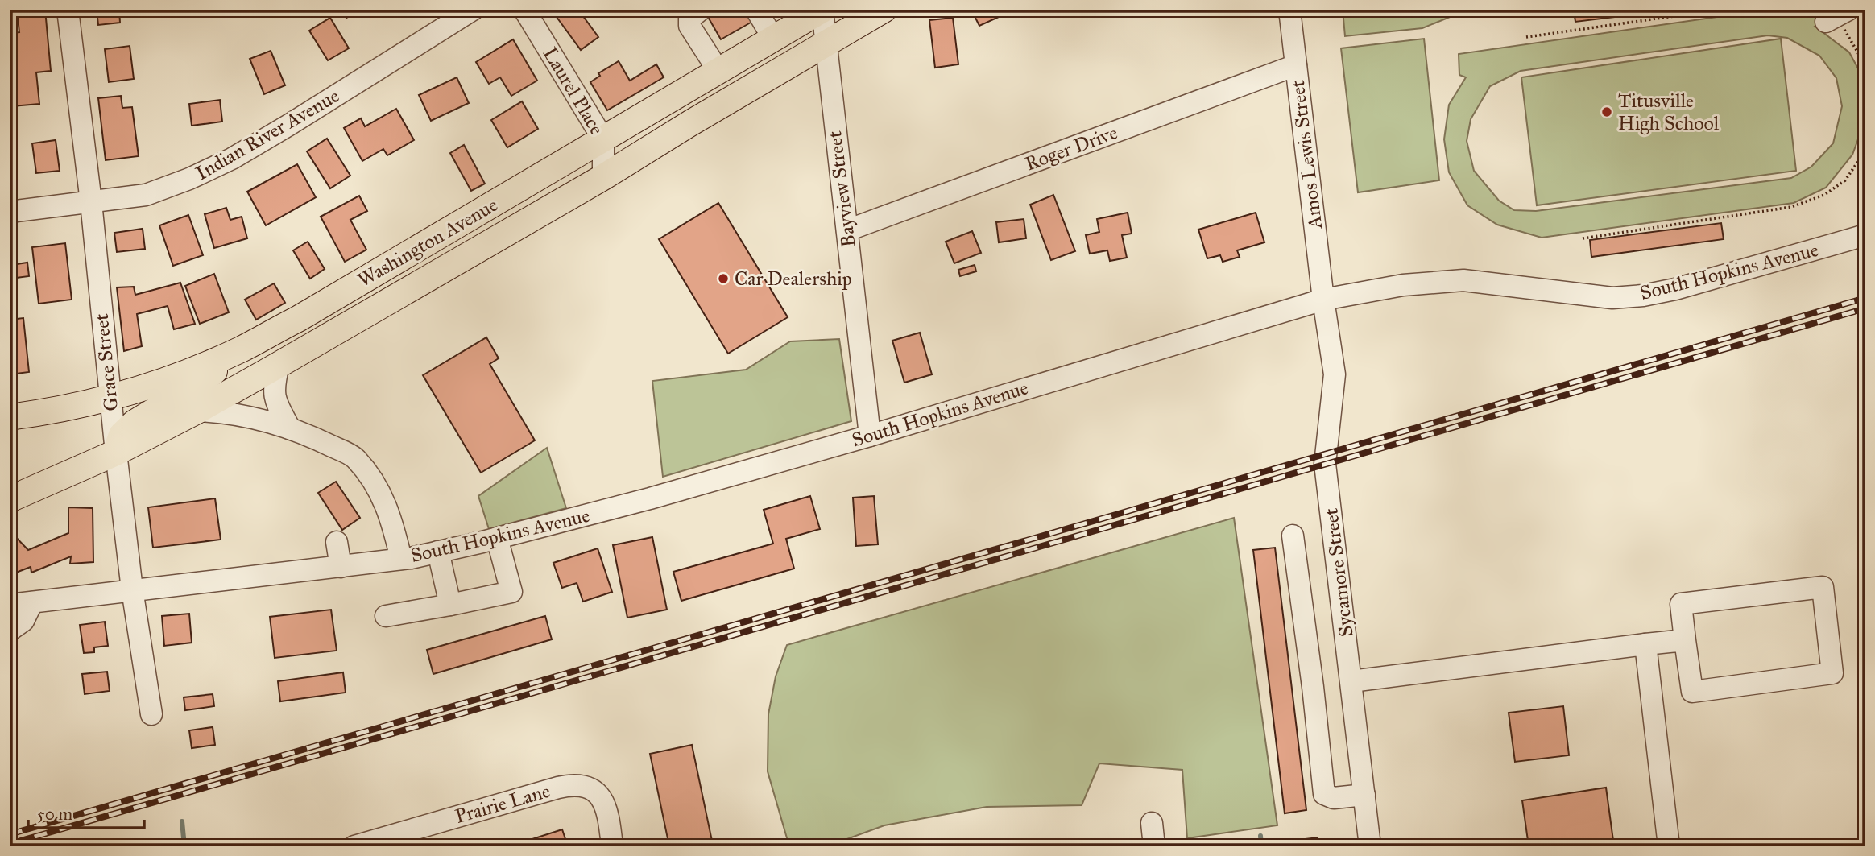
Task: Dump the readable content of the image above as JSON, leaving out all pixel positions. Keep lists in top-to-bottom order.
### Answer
{
  "streets": {
    "main road": ["Washington Avenue"],
    "street": [
      "Laurel Place",
      "Indian River Avenue",
      "Roger Drive",
      "Amos Lewis Street",
      "Bayview Street",
      "South Hopkins Avenue",
      "Grace Street",
      "Sycamore Street",
      "Prairie Lane"
    ]
  },
  "crossings": [
    ["Laurel Place", "Washington Avenue"],
    ["Indian River Avenue", "Grace Street"],
    ["Roger Drive", "Amos Lewis Street"],
    ["Roger Drive", "Bayview Street"],
    ["Amos Lewis Street", "South Hopkins Avenue"],
    ["Amos Lewis Street", "Sycamore Street"],
    ["Bayview Street", "Washington Avenue"],
    ["Bayview Street", "South Hopkins Avenue"],
    ["Washington Avenue", "Grace Street"],
    ["South Hopkins Avenue", "Grace Street"],
    ["South Hopkins Avenue", "Sycamore Street"]
  ],
  "places": ["Titusville High School", "Car Dealership"],
  "scale_bar": "50 m"
}
